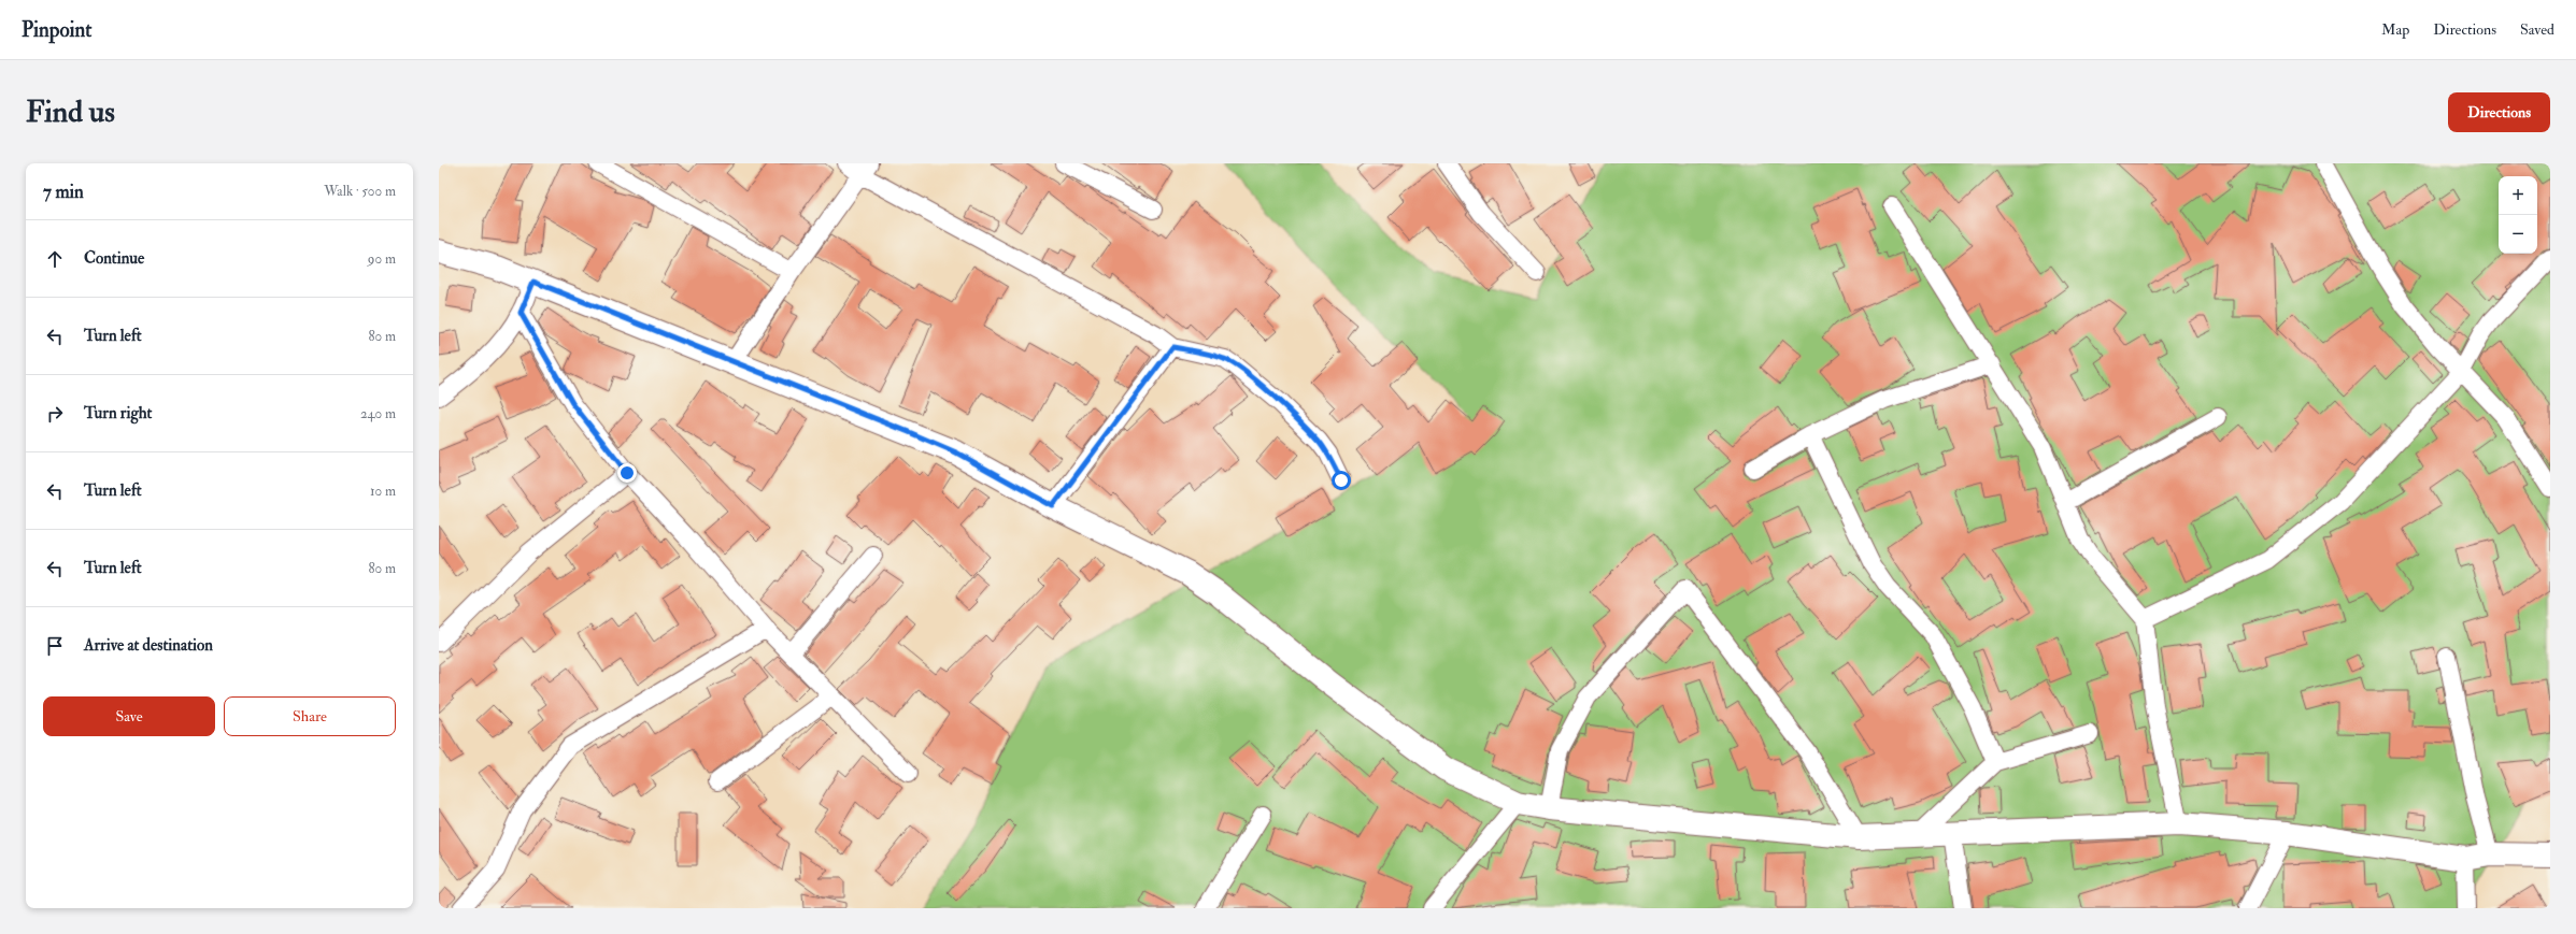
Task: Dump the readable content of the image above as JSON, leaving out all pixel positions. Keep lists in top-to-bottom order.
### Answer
{
  "page": {
    "header": "Pinpoint",
    "nav": ["Map", "Directions", "Saved"],
    "buttons": [
      "Directions",
      ["Save", "Share"]
    ],
    "title": "Find us",
    "heading": ["7 min", "Walk · 500 m"],
    "map_buttons": ["+", "−"],
    "list": [
      ["Continue", "90 m"],
      ["Turn left", "80 m"],
      ["Turn right", "240 m"],
      ["Turn left", "10 m"],
      ["Turn left", "80 m"],
      "Arrive at destination"
    ]
  }
}
